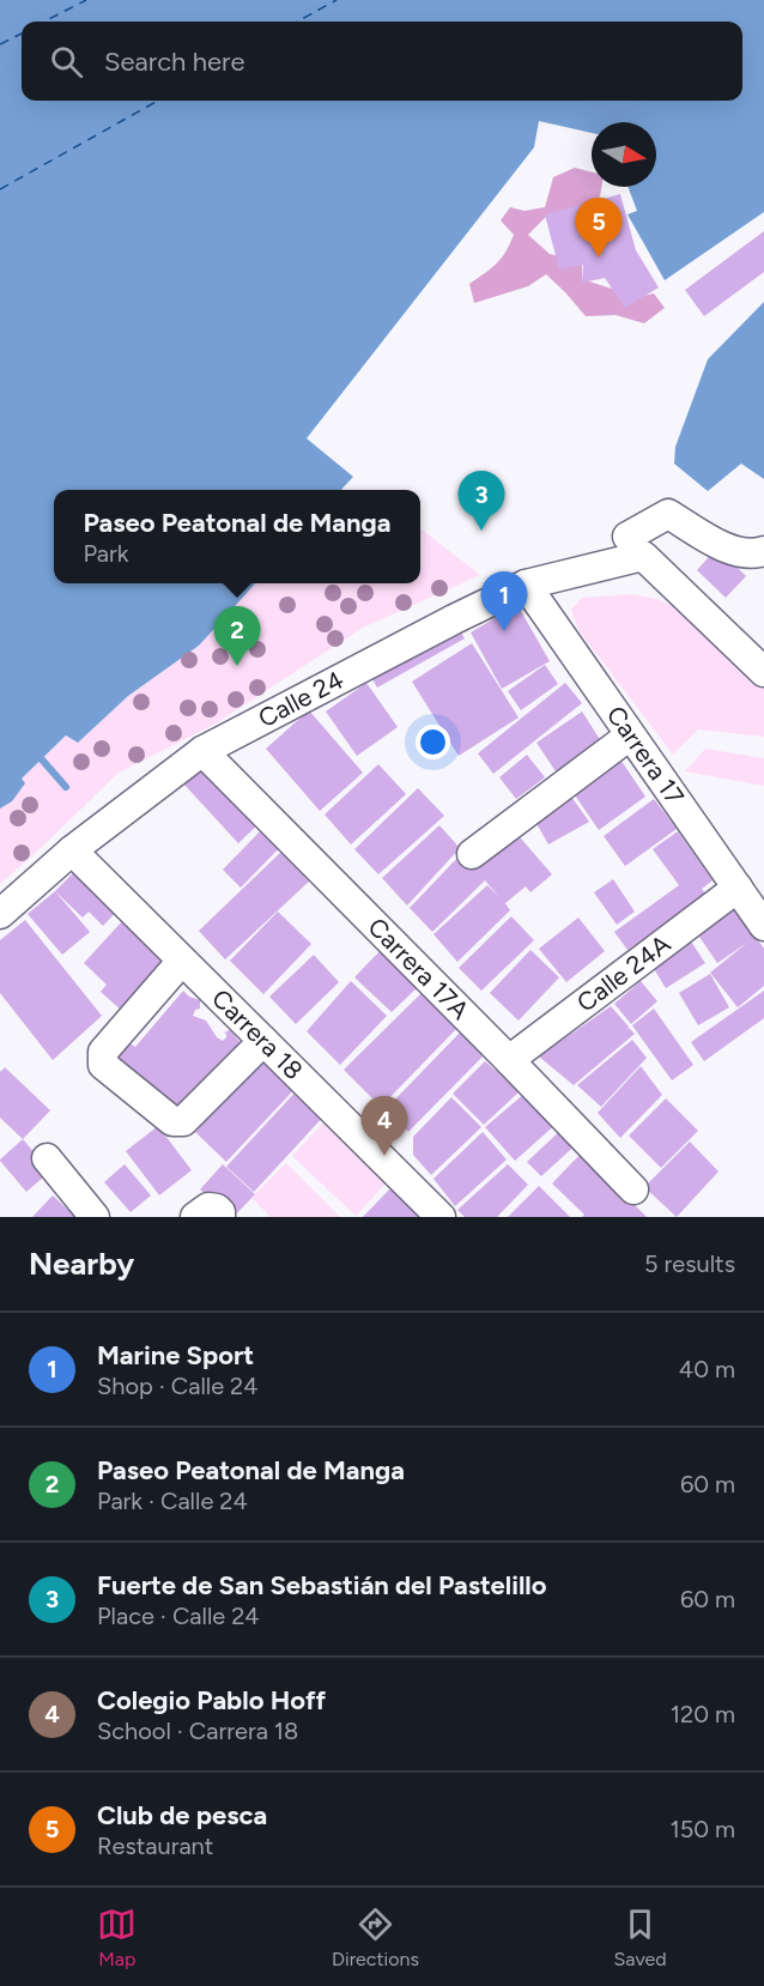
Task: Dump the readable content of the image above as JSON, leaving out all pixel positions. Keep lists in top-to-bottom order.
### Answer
{
  "streets": {
    "street": [
      "Calle 24",
      "Carrera 17",
      "Carrera 17A",
      "Calle 24A",
      "Carrera 18"
    ]
  },
  "crossings": [
    ["Calle 24", "Carrera 17"],
    ["Calle 24", "Carrera 17A"],
    ["Calle 24", "Carrera 18"],
    ["Carrera 17", "Calle 24A"],
    ["Carrera 17A", "Calle 24A"]
  ],
  "north": "right",
  "page": {
    "search": "Search here",
    "pins": [
      "5",
      "3",
      "1",
      "2",
      "4"
    ],
    "popup": ["Paseo Peatonal de Manga", "Park"],
    "heading": ["Nearby", "5 results"],
    "list": [
      {
        "mark": "1",
        "name": "Marine Sport",
        "note": "Shop · Calle 24",
        "value": "40 m"
      },
      {
        "mark": "2",
        "name": "Paseo Peatonal de Manga",
        "note": "Park · Calle 24",
        "value": "60 m"
      },
      {
        "mark": "3",
        "name": "Fuerte de San Sebastián del Pastelillo",
        "note": "Place · Calle 24",
        "value": "60 m"
      },
      {
        "mark": "4",
        "name": "Colegio Pablo Hoff",
        "note": "School · Carrera 18",
        "value": "120 m"
      },
      {
        "mark": "5",
        "name": "Club de pesca",
        "note": "Restaurant",
        "value": "150 m"
      }
    ],
    "nav": ["Map", "Directions", "Saved"]
  }
}
